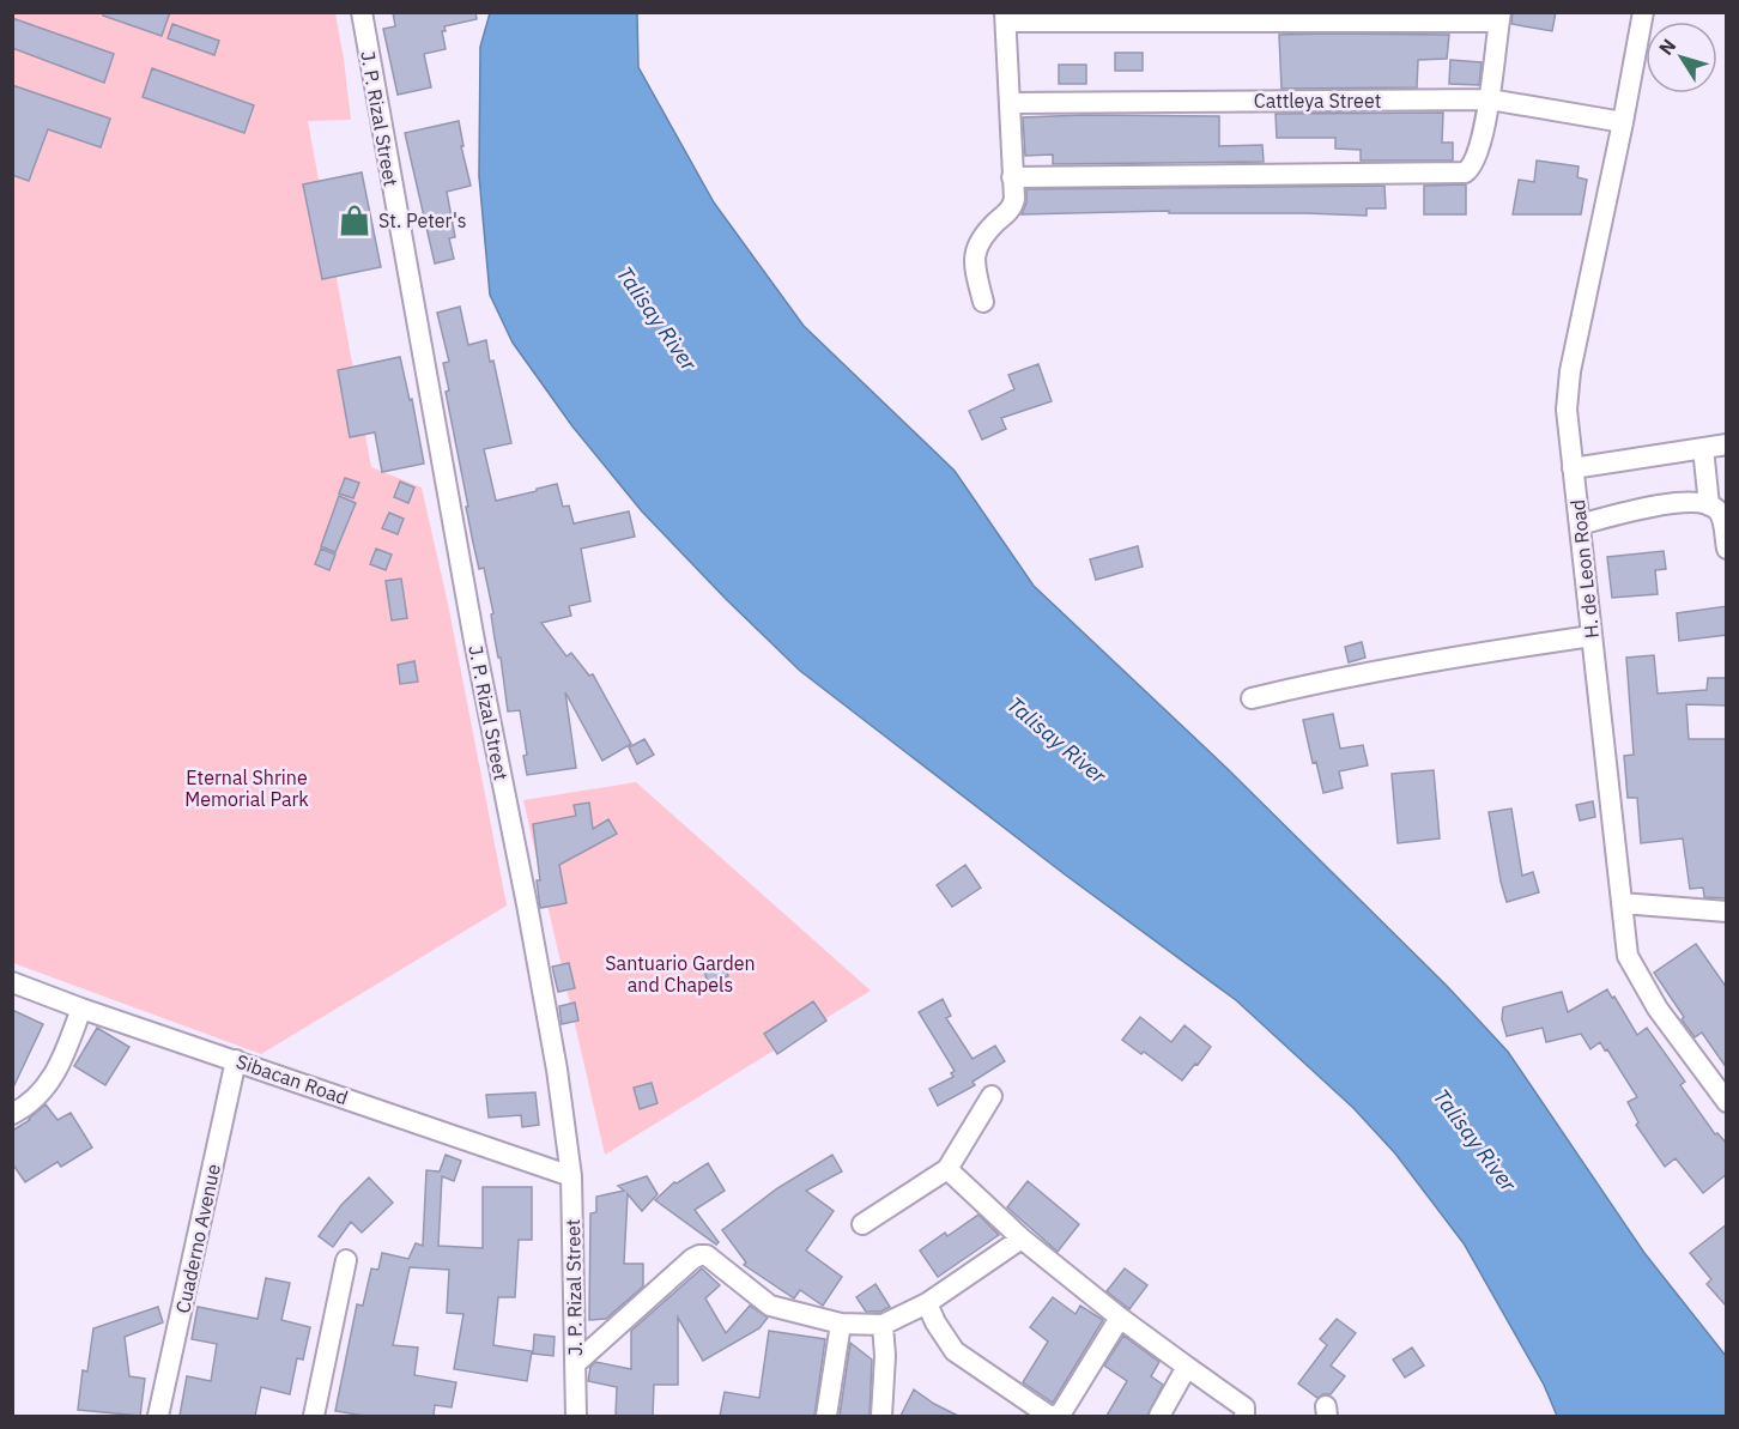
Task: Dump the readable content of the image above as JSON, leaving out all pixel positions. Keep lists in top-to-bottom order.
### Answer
{
  "streets": {
    "street": [
      "Cattleya Street",
      "J. P. Rizal Street",
      "H. de Leon Road",
      "Sibacan Road",
      "Cuaderno Avenue"
    ]
  },
  "crossings": [
    ["Cattleya Street", "H. de Leon Road"],
    ["J. P. Rizal Street", "Sibacan Road"],
    ["Sibacan Road", "Cuaderno Avenue"]
  ],
  "water": ["Talisay River"],
  "parks": ["Eternal Shrine Memorial Park", "Santuario Garden and Chapels"],
  "places": {
    "shop": ["St. Peter's"]
  },
  "north": "top left"
}
